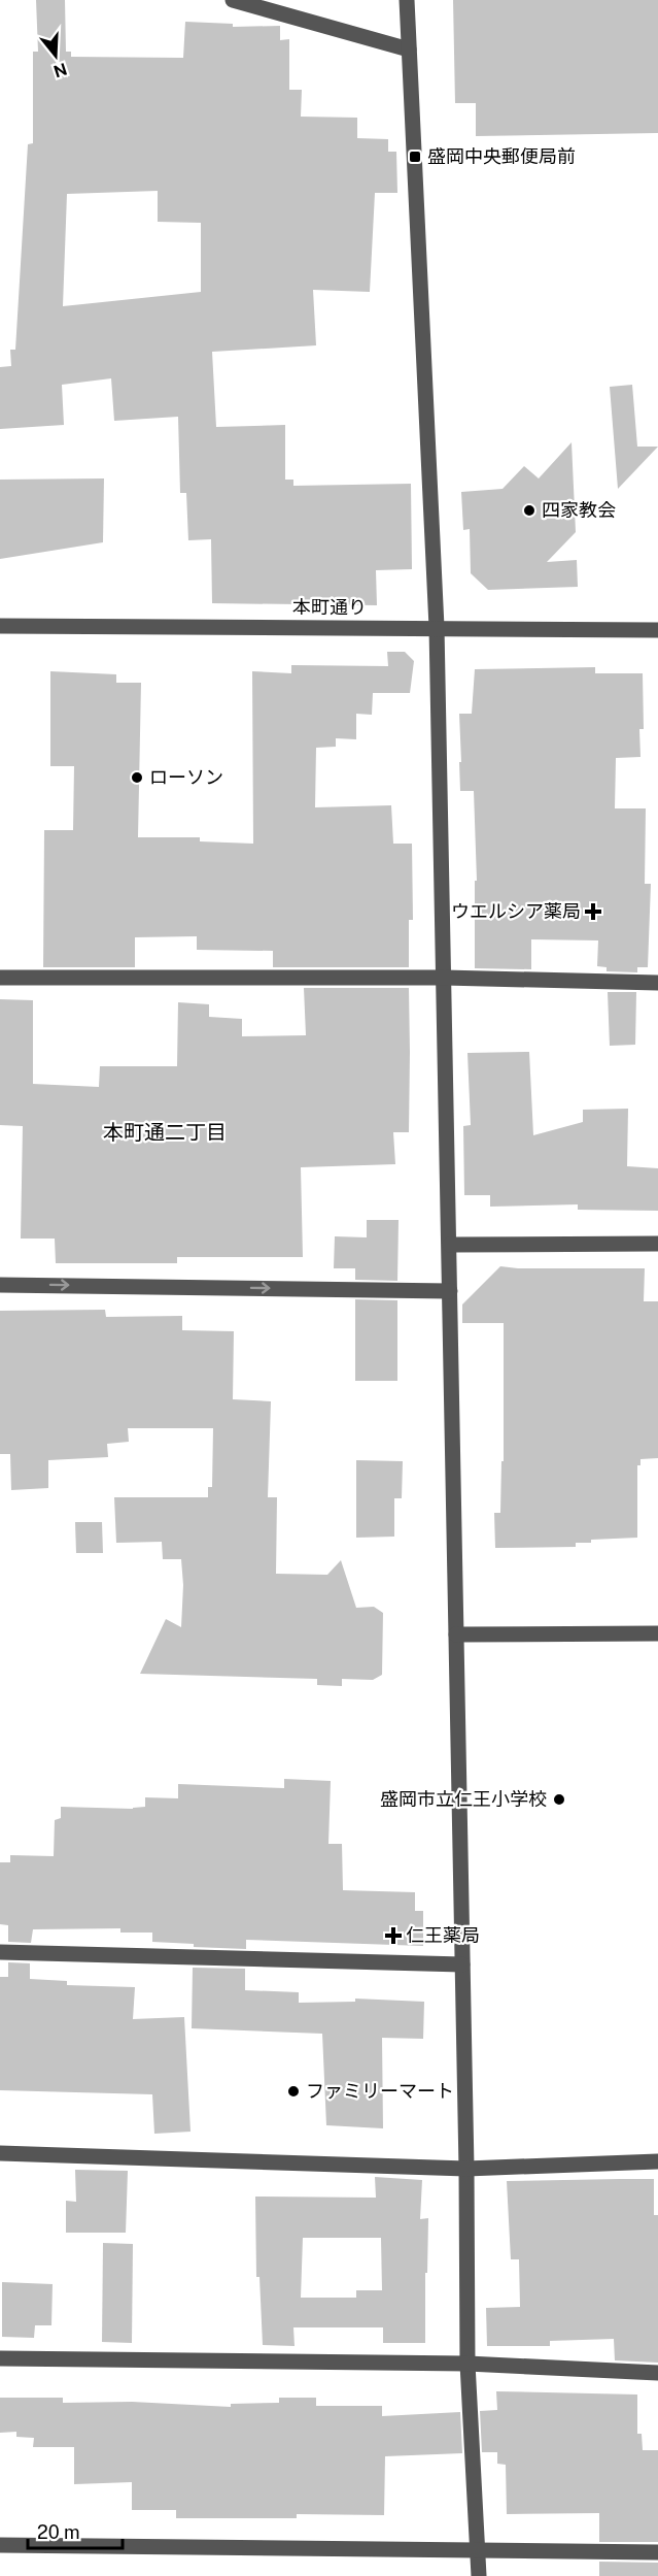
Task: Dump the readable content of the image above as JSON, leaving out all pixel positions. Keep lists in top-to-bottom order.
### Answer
{
  "streets": {
    "street": ["本町通り"]
  },
  "districts": ["本町通二丁目"],
  "places": {
    "transit": ["盛岡中央郵便局前"],
    "other": [
      "四家教会",
      "ローソン",
      "盛岡市立仁王小学校",
      "ファミリーマート"
    ],
    "health": ["ウエルシア薬局", "仁王薬局"]
  },
  "scale_bar": "20 m",
  "north": "bottom"
}
